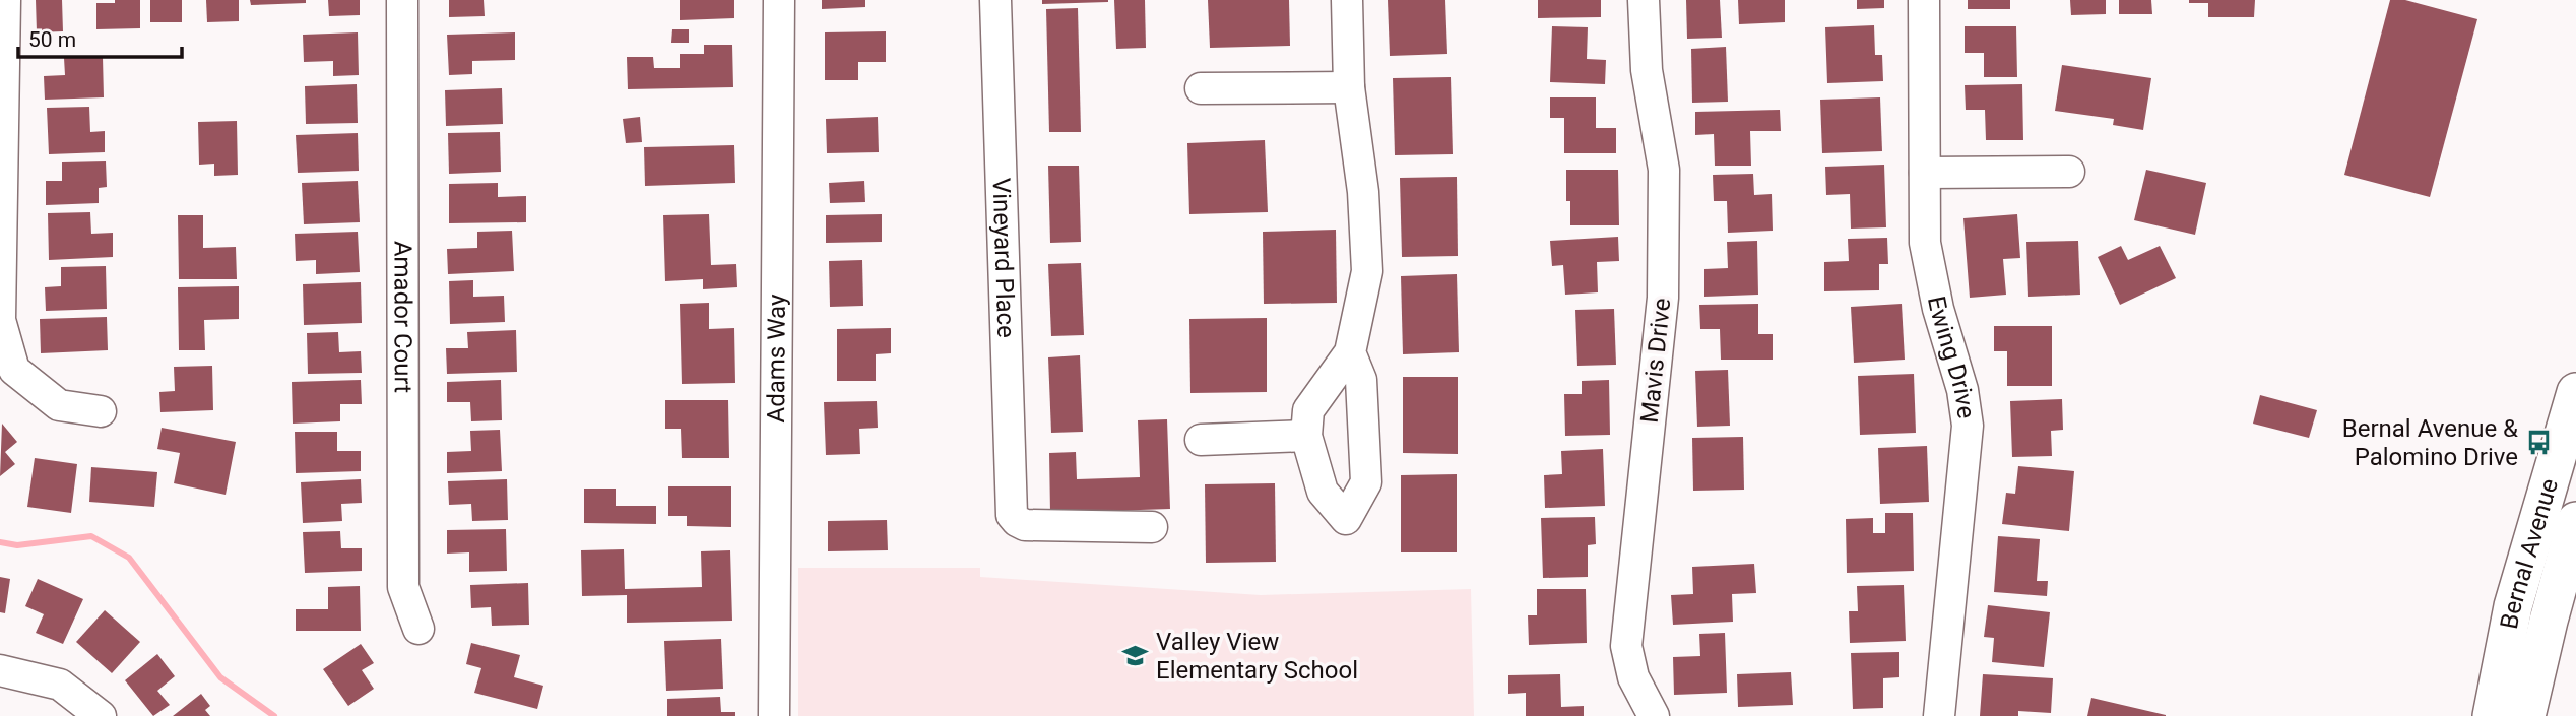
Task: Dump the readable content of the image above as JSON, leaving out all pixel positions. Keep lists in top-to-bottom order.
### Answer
{
  "streets": {
    "main road": ["Bernal Avenue"],
    "street": [
      "Vineyard Place",
      "Amador Court",
      "Adams Way",
      "Ewing Drive",
      "Mavis Drive"
    ]
  },
  "places": {
    "bus stop": ["Bernal Avenue & Palomino Drive"],
    "school or university": ["Valley View Elementary School"]
  },
  "scale_bar": "50 m"
}
